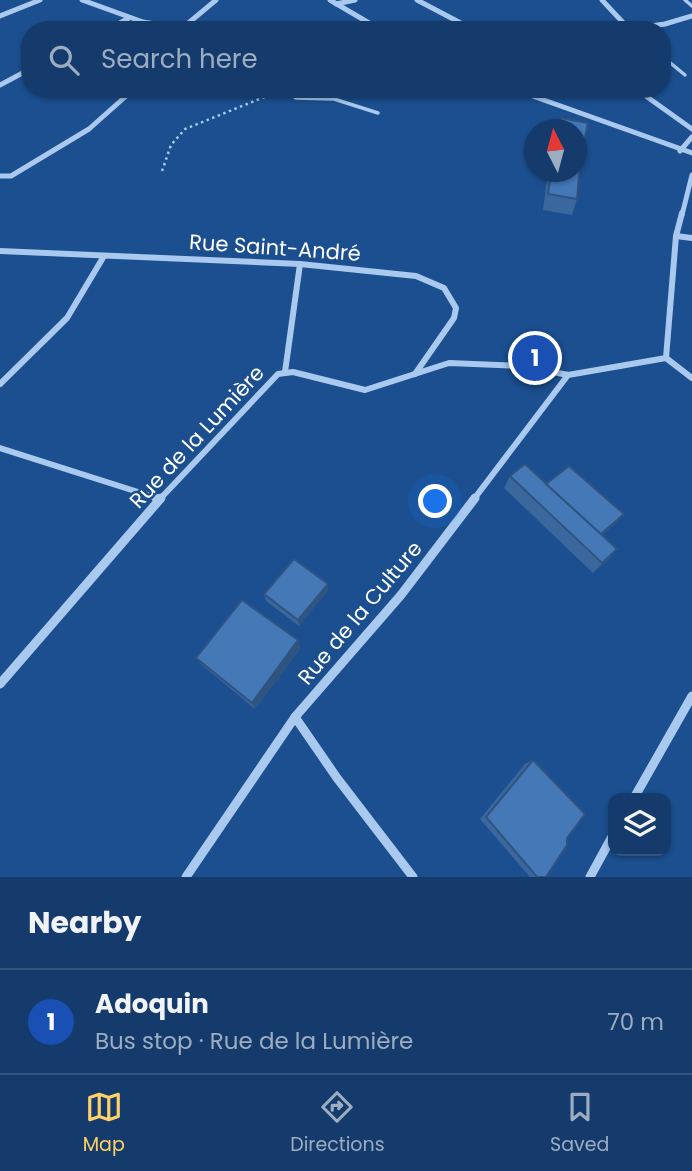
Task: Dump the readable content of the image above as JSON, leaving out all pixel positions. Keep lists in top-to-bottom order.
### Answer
{
  "streets": {
    "street": ["Rue Saint-André", "Rue de la Lumière", "Rue de la Culture"]
  },
  "crossings": [
    ["Rue Saint-André", "Rue de la Lumière"],
    ["Rue de la Lumière", "Rue de la Culture"]
  ],
  "north": "top",
  "page": {
    "search": "Search here",
    "pins": "1",
    "heading": "Nearby",
    "list": [
      {
        "mark": "1",
        "name": "Adoquin",
        "note": "Bus stop · Rue de la Lumière",
        "value": "70 m"
      }
    ],
    "nav": ["Map", "Directions", "Saved"]
  }
}
